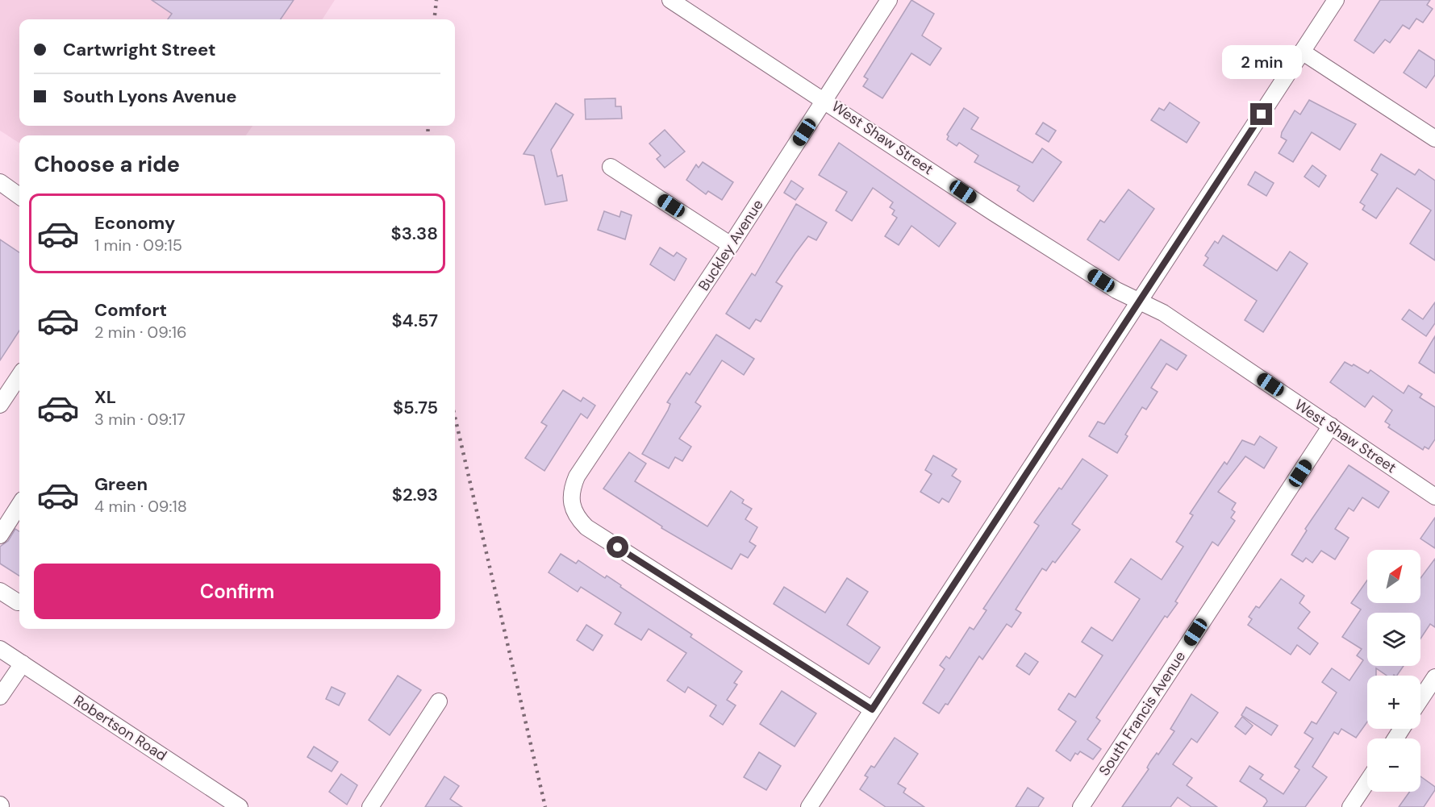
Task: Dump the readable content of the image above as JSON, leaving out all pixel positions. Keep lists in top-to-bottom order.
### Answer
{
  "streets": {
    "street": [
      "West Shaw Street",
      "Buckley Avenue",
      "South Francis Avenue",
      "Robertson Road"
    ]
  },
  "crossings": [
    ["West Shaw Street", "Buckley Avenue"],
    ["West Shaw Street", "South Francis Avenue"]
  ],
  "north": "top right",
  "page": {
    "banner": ["Cartwright Street", "South Lyons Avenue"],
    "bubble": "2 min",
    "heading": "Choose a ride",
    "list": [
      {
        "name": "Economy",
        "note": "1 min · 09:15",
        "value": "$3.38"
      },
      {
        "name": "Comfort",
        "note": "2 min · 09:16",
        "value": "$4.57"
      },
      {
        "name": "XL",
        "note": "3 min · 09:17",
        "value": "$5.75"
      },
      {
        "name": "Green",
        "note": "4 min · 09:18",
        "value": "$2.93"
      }
    ],
    "map_buttons": ["+", "−"],
    "buttons": "Confirm"
  }
}
